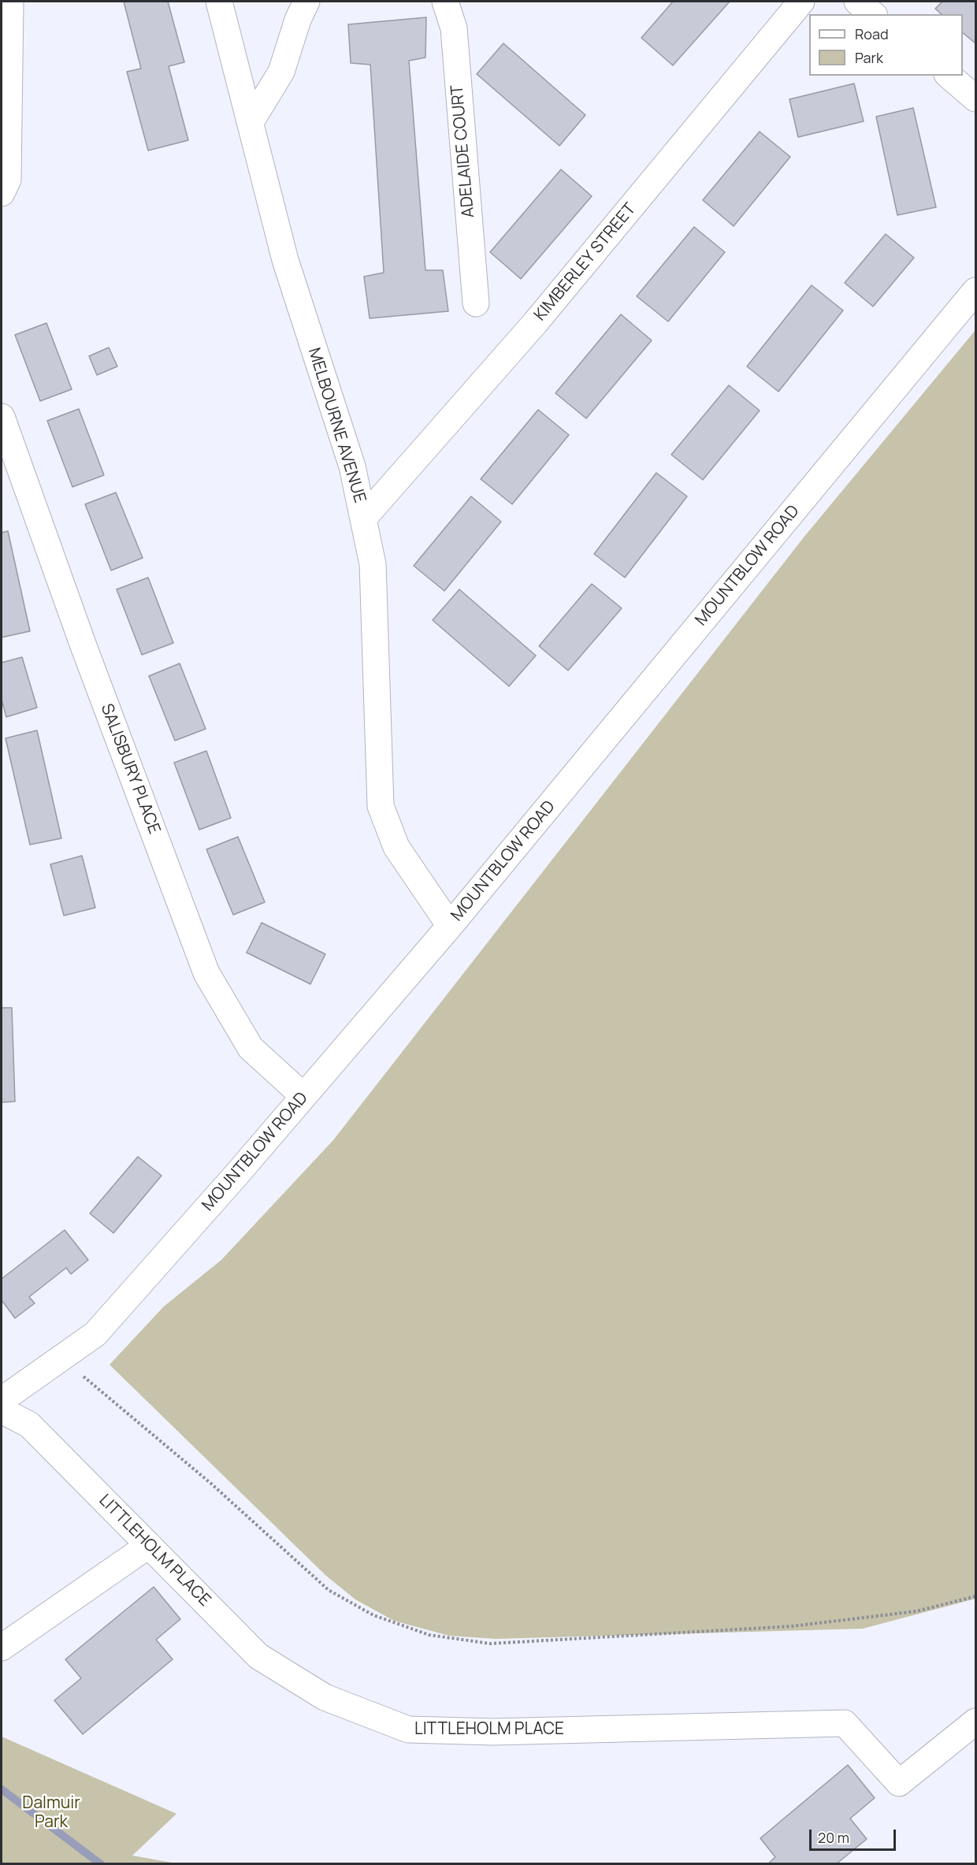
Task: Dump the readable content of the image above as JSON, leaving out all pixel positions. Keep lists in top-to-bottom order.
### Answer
{
  "streets": {
    "street": [
      "ADELAIDE COURT",
      "KIMBERLEY STREET",
      "MELBOURNE AVENUE",
      "MOUNTBLOW ROAD",
      "SALISBURY PLACE",
      "LITTLEHOLM PLACE"
    ]
  },
  "crossings": [
    ["KIMBERLEY STREET", "MELBOURNE AVENUE"],
    ["MELBOURNE AVENUE", "MOUNTBLOW ROAD"],
    ["MOUNTBLOW ROAD", "SALISBURY PLACE"]
  ],
  "parks": ["Dalmuir Park"],
  "legend": ["Road", "Park"],
  "scale_bar": "20 m"
}
